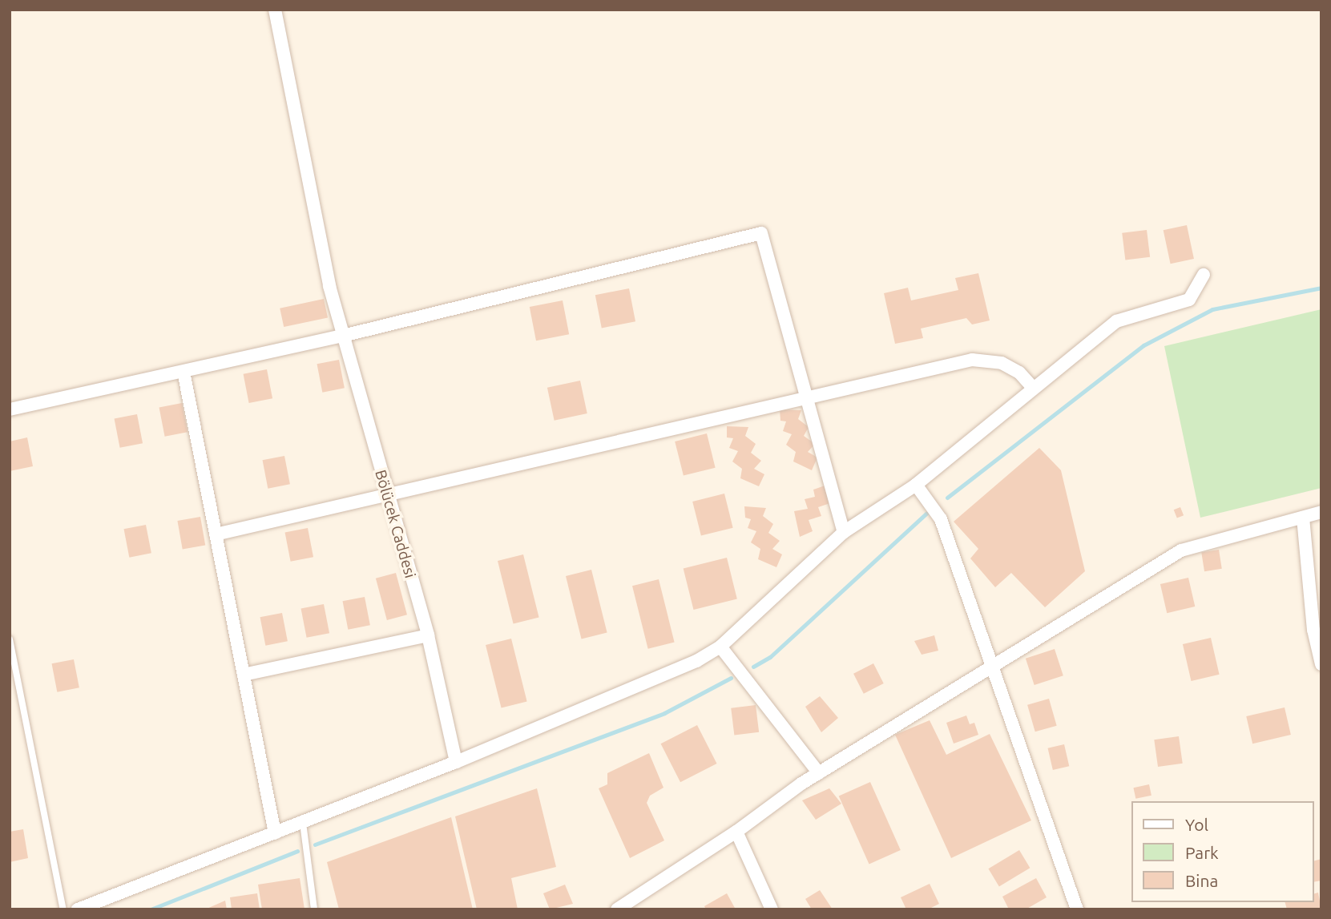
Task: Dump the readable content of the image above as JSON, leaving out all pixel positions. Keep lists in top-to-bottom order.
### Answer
{
  "streets": {
    "street": ["Bölücek Caddesi"]
  },
  "legend": ["Yol", "Park", "Bina"]
}
